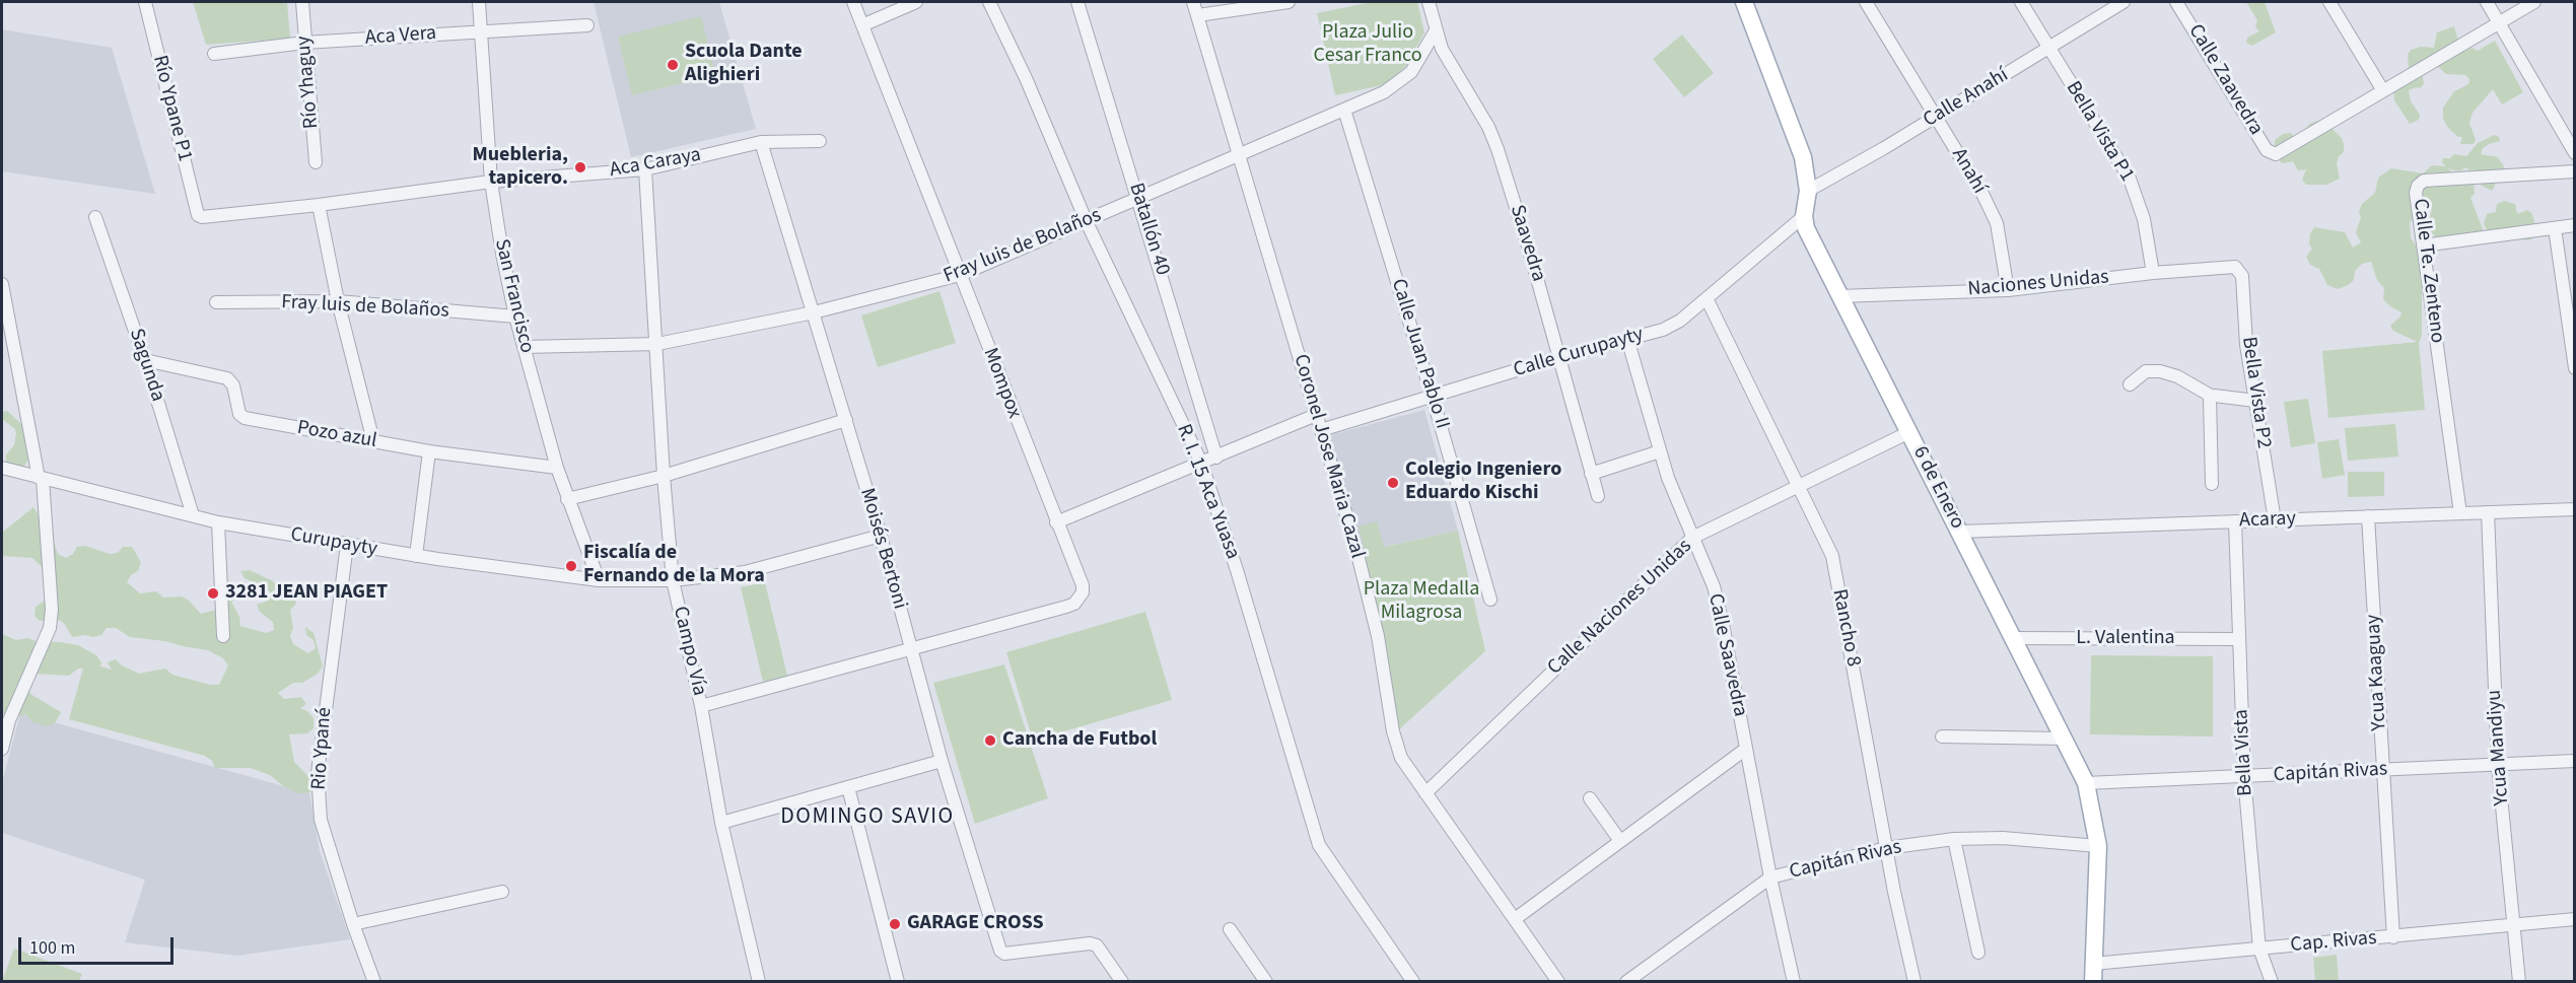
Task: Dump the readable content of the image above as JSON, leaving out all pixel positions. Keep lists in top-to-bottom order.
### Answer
{
  "streets": {
    "main road": ["6 de Enero"],
    "street": [
      "Aca Vera",
      "Calle Zaavedra",
      "Río Yhaguy",
      "Calle Anahí",
      "Río Ypane P1",
      "Bella Vista P1",
      "Aca Caraya",
      "Anahí",
      "Batallón 40",
      "Saavedra",
      "Fray luis de Bolaños",
      "Calle Te. Zenteno",
      "Naciones Unidas",
      "San Francisco",
      "Calle Curupayty",
      "Calle Juan Pablo II",
      "Sagunda",
      "Mompox",
      "Bella Vista P2",
      "Pozo azul",
      "Coronel Jose Maria Cazal",
      "R. I. 15 Aca Yuasa",
      "Acaray",
      "Curupayty",
      "Moisés Bertoni",
      "Calle Naciones Unidas",
      "Rancho 8",
      "L. Valentina",
      "Campo Vía",
      "Calle Saavedra",
      "Ycua Kaaguay",
      "Ycua Mandiyu",
      "Rio Ypané",
      "Bella Vista",
      "Capitán Rivas",
      "Cap. Rivas"
    ]
  },
  "crossings": [
    ["Aca Vera", "Río Yhaguy"],
    ["Aca Vera", "San Francisco"],
    ["Calle Anahí", "Bella Vista P1"],
    ["Calle Anahí", "Anahí"],
    ["Calle Anahí", "6 de Enero"],
    ["Río Ypane P1", "Aca Caraya"],
    ["Bella Vista P1", "Naciones Unidas"],
    ["Aca Caraya", "San Francisco"],
    ["Aca Caraya", "Moisés Bertoni"],
    ["Aca Caraya", "Campo Vía"],
    ["Anahí", "Naciones Unidas"],
    ["Batallón 40", "Fray luis de Bolaños"],
    ["Saavedra", "Fray luis de Bolaños"],
    ["Saavedra", "Calle Curupayty"],
    ["Fray luis de Bolaños", "San Francisco"],
    ["Fray luis de Bolaños", "Calle Juan Pablo II"],
    ["Fray luis de Bolaños", "Mompox"],
    ["Fray luis de Bolaños", "Coronel Jose Maria Cazal"],
    ["Fray luis de Bolaños", "R. I. 15 Aca Yuasa"],
    ["Fray luis de Bolaños", "Moisés Bertoni"],
    ["Fray luis de Bolaños", "Campo Vía"],
    ["Calle Te. Zenteno", "Acaray"],
    ["Naciones Unidas", "Bella Vista P2"],
    ["Naciones Unidas", "6 de Enero"],
    ["San Francisco", "Pozo azul"],
    ["San Francisco", "Curupayty"],
    ["Calle Curupayty", "Calle Juan Pablo II"],
    ["Calle Curupayty", "Coronel Jose Maria Cazal"],
    ["Calle Curupayty", "6 de Enero"],
    ["Calle Curupayty", "Rancho 8"],
    ["Calle Curupayty", "Calle Saavedra"],
    ["Sagunda", "Pozo azul"],
    ["Sagunda", "Curupayty"],
    ["Mompox", "Moisés Bertoni"],
    ["Bella Vista P2", "Acaray"],
    ["Coronel Jose Maria Cazal", "Calle Naciones Unidas"],
    ["6 de Enero", "Acaray"],
    ["6 de Enero", "Calle Naciones Unidas"],
    ["6 de Enero", "L. Valentina"],
    ["6 de Enero", "Capitán Rivas"],
    ["6 de Enero", "Cap. Rivas"],
    ["Acaray", "Ycua Kaaguay"],
    ["Acaray", "Ycua Mandiyu"],
    ["Acaray", "Bella Vista"],
    ["Curupayty", "Moisés Bertoni"],
    ["Curupayty", "Campo Vía"],
    ["Curupayty", "Rio Ypané"],
    ["Calle Naciones Unidas", "Rancho 8"],
    ["Calle Naciones Unidas", "Calle Saavedra"],
    ["Rancho 8", "Capitán Rivas"],
    ["L. Valentina", "Bella Vista"],
    ["Calle Saavedra", "Capitán Rivas"],
    ["Ycua Kaaguay", "Capitán Rivas"],
    ["Ycua Kaaguay", "Cap. Rivas"],
    ["Ycua Mandiyu", "Capitán Rivas"],
    ["Ycua Mandiyu", "Cap. Rivas"],
    ["Bella Vista", "Capitán Rivas"],
    ["Bella Vista", "Cap. Rivas"]
  ],
  "districts": ["DOMINGO SAVIO"],
  "parks": ["Plaza Julio Cesar Franco", "Plaza Medalla Milagrosa"],
  "places": [
    "Scuola Dante Alighieri",
    "Muebleria, tapicero.",
    "Colegio Ingeniero Eduardo Kischi",
    "Fiscalía de Fernando de la Mora",
    "3281 JEAN PIAGET",
    "Cancha de Futbol",
    "GARAGE CROSS"
  ],
  "scale_bar": "100 m"
}
